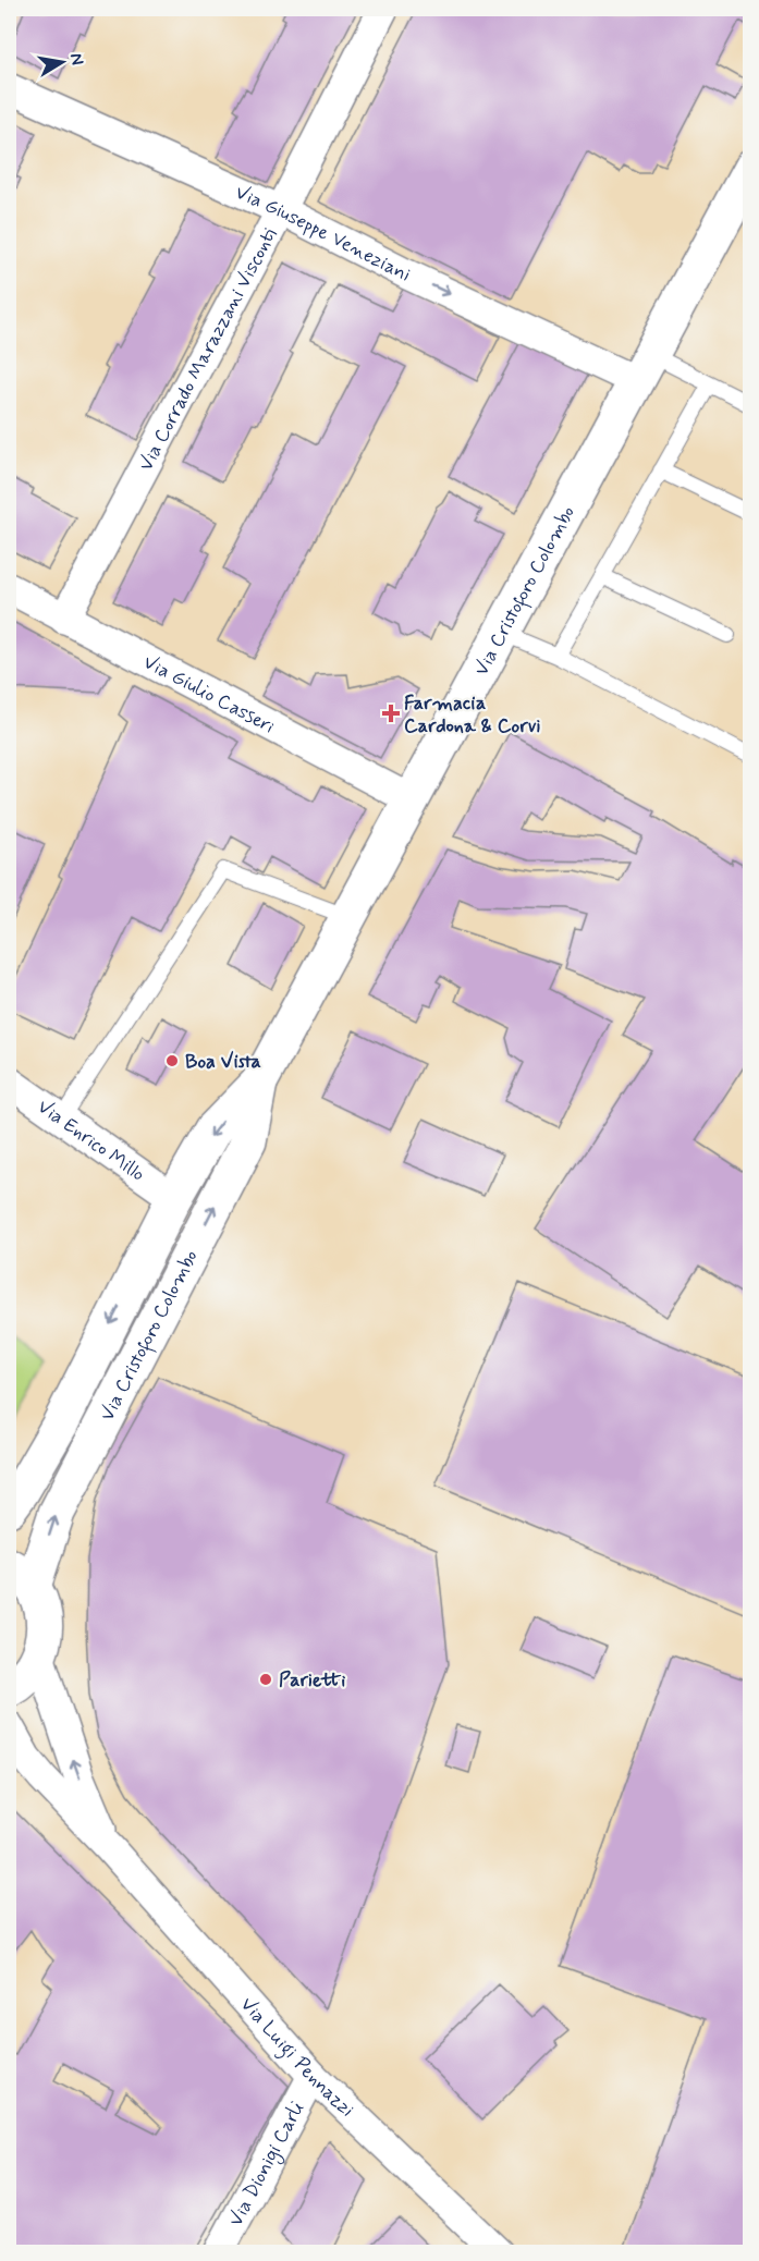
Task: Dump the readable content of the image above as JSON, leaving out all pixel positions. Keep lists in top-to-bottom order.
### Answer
{
  "streets": {
    "main road": ["Via Cristoforo Colombo"],
    "street": [
      "Via Giuseppe Veneziani",
      "Via Corrado Marazzani Visconti",
      "Via Giulio Casseri",
      "Via Enrico Millo",
      "Via Luigi Pennazzi",
      "Via Dionigi Carli"
    ]
  },
  "crossings": [
    ["Via Giuseppe Veneziani", "Via Corrado Marazzani Visconti"],
    ["Via Giuseppe Veneziani", "Via Cristoforo Colombo"],
    ["Via Corrado Marazzani Visconti", "Via Giulio Casseri"],
    ["Via Cristoforo Colombo", "Via Giulio Casseri"],
    ["Via Cristoforo Colombo", "Via Enrico Millo"],
    ["Via Cristoforo Colombo", "Via Luigi Pennazzi"],
    ["Via Luigi Pennazzi", "Via Dionigi Carli"]
  ],
  "one_way": ["Via Giuseppe Veneziani"],
  "places": {
    "health": ["Farmacia Cardona & Corvi"],
    "other": ["Boa Vista", "Parietti"]
  },
  "north": "right"
}
